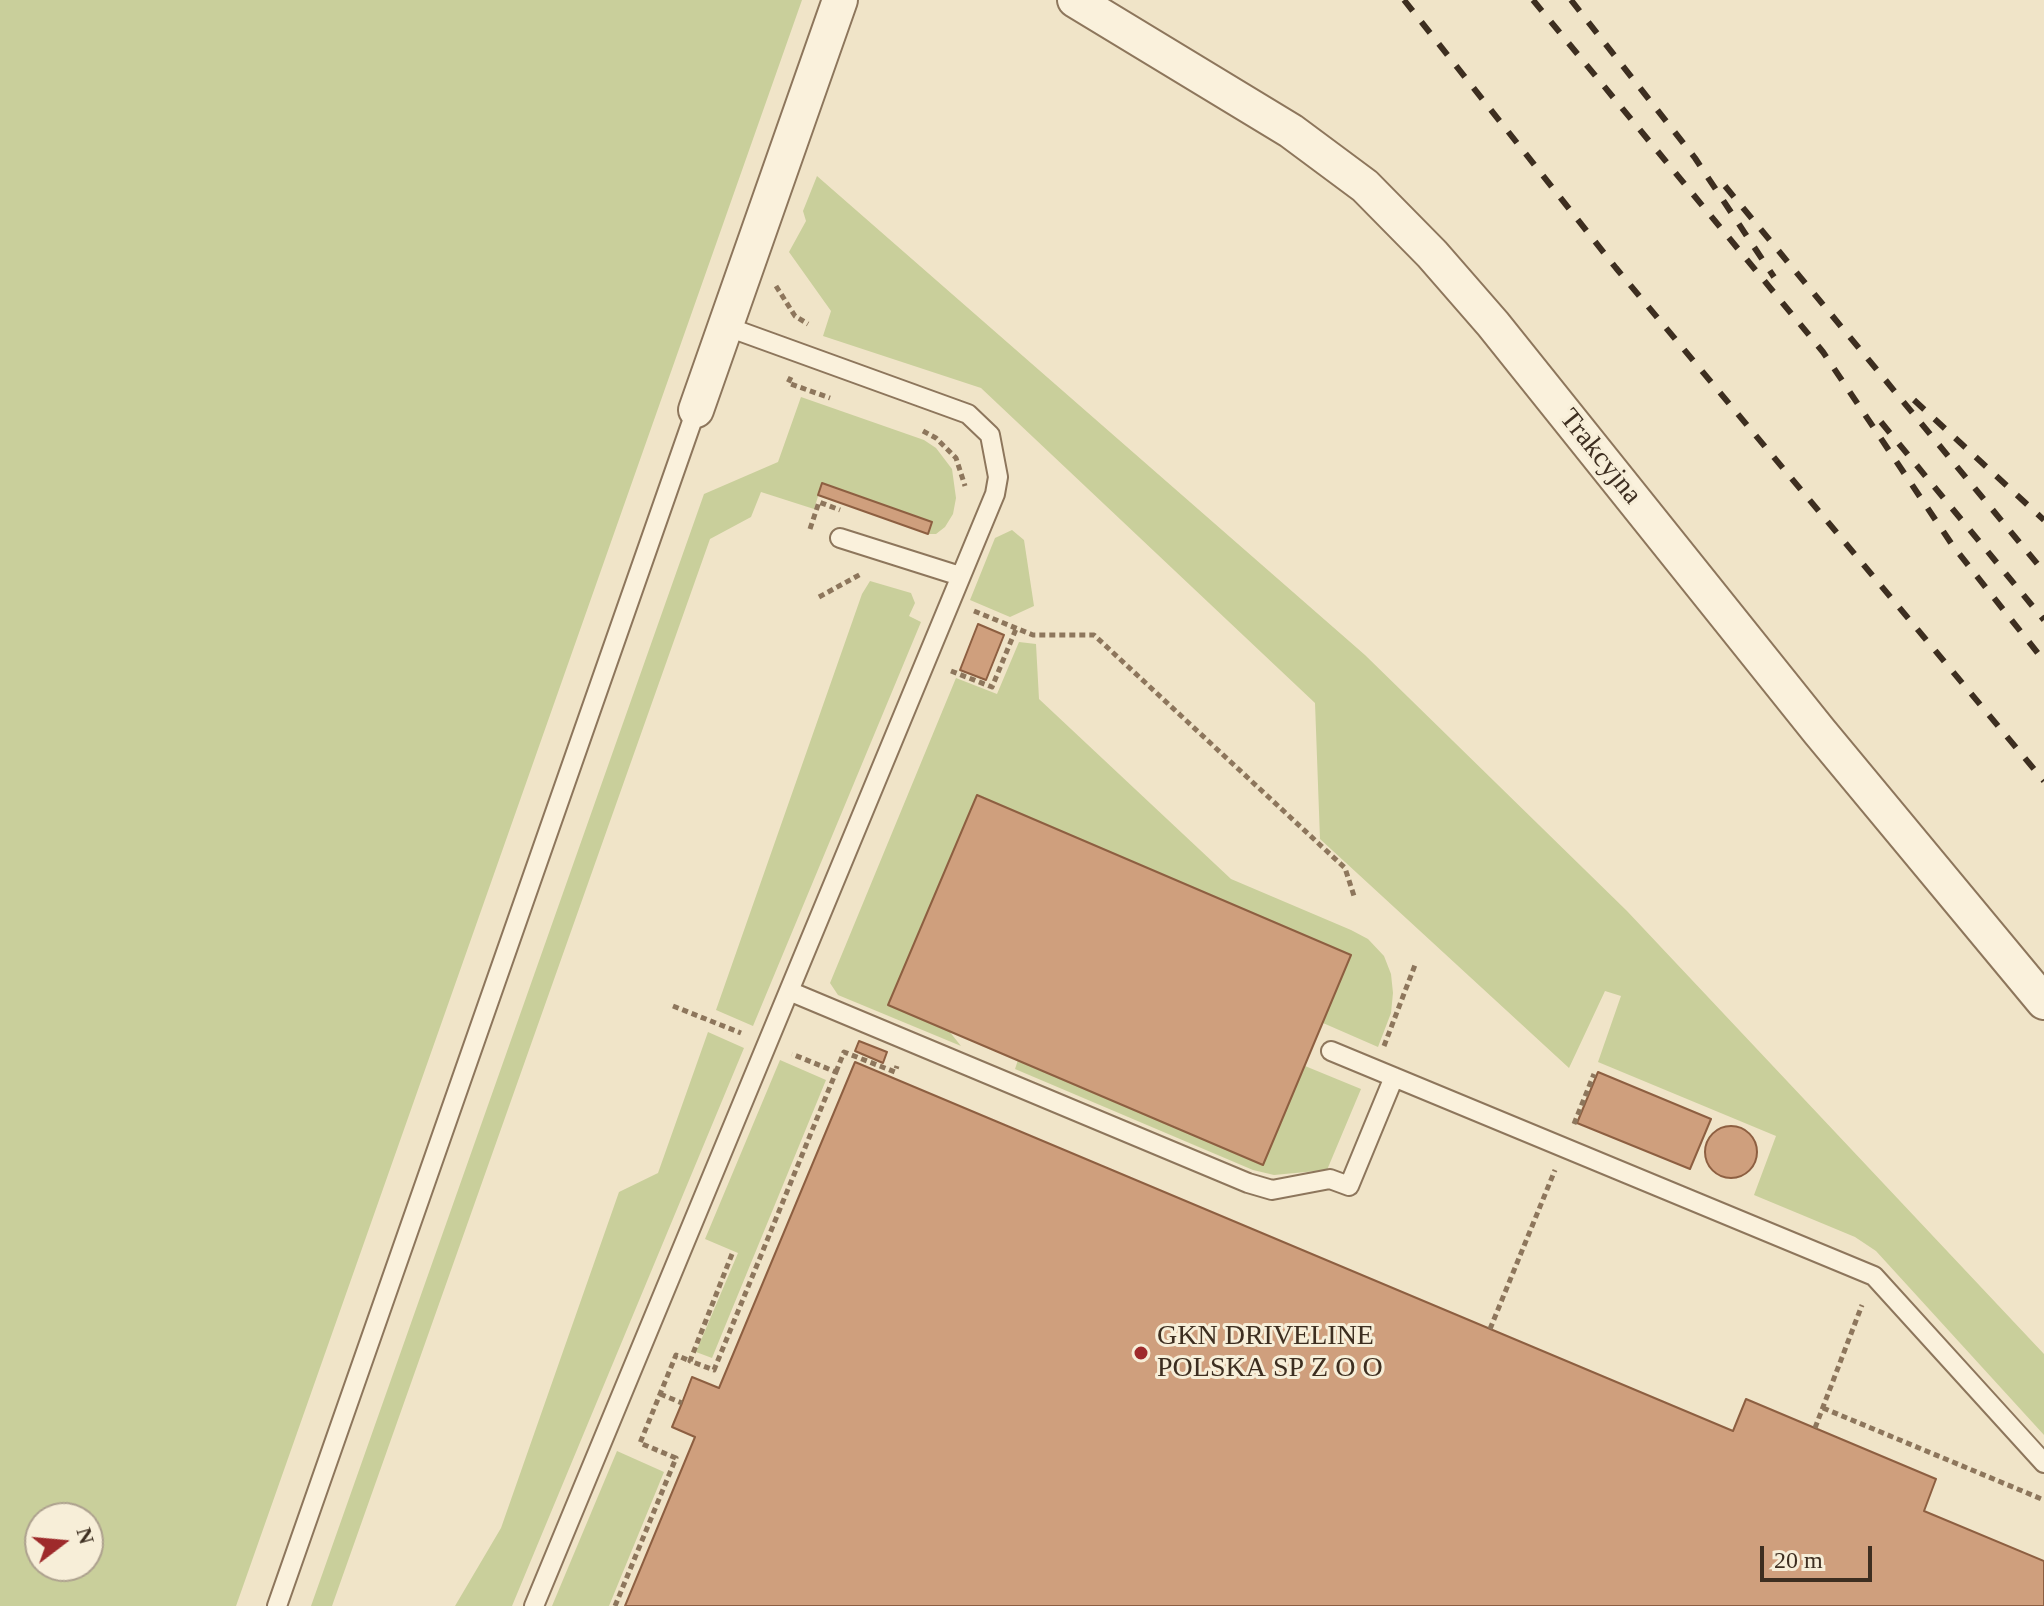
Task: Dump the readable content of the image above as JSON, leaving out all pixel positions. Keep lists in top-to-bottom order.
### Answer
{
  "streets": {
    "street": ["Trakcyjna"]
  },
  "places": ["GKN DRIVELINE POLSKA SP Z O O"],
  "scale_bar": "20 m",
  "north": "right"
}
